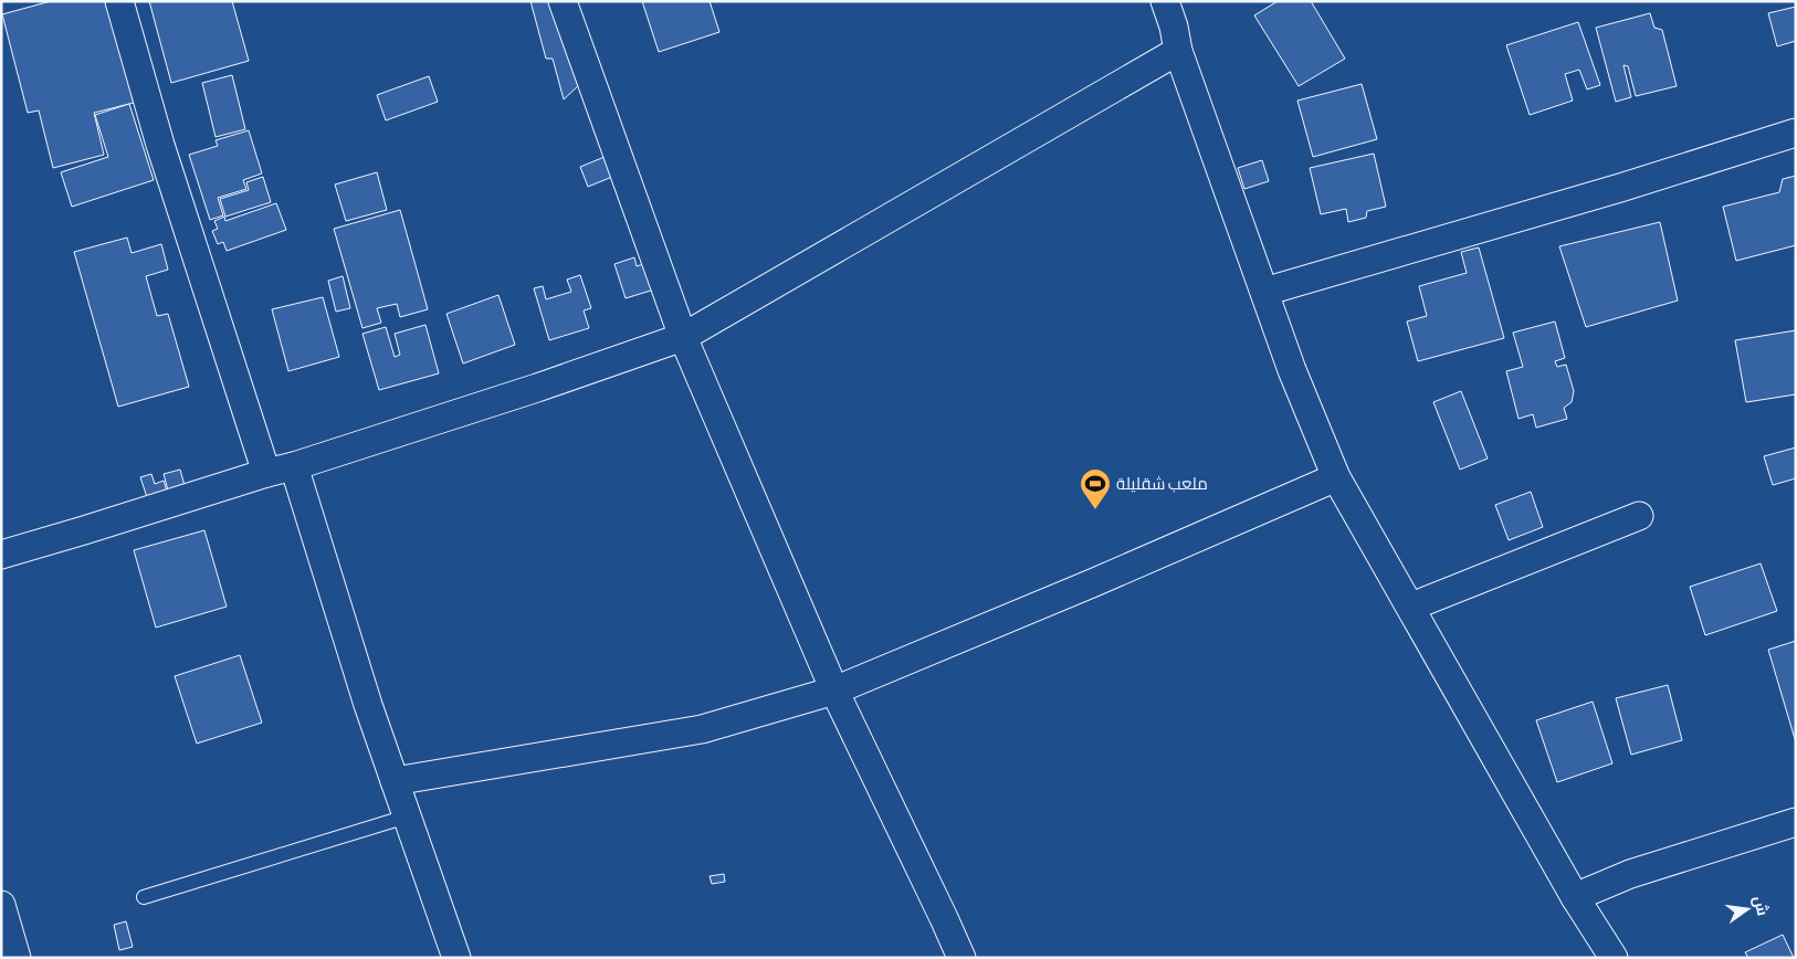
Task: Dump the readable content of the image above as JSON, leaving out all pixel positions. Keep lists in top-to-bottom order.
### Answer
{
  "places": {
    "sports": ["ملعب شقليلة"]
  },
  "north": "right"
}
